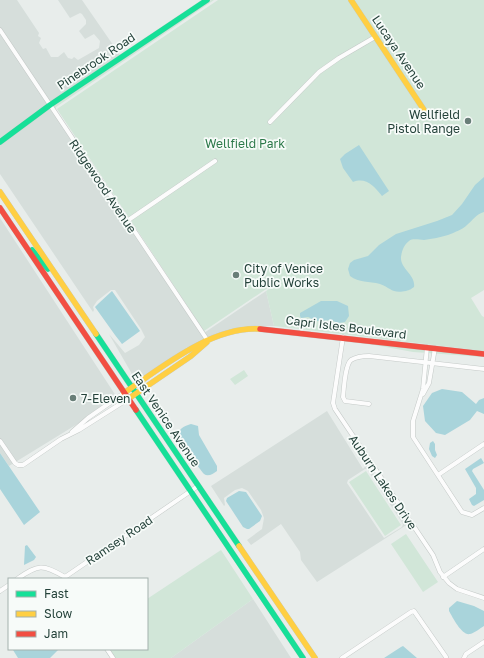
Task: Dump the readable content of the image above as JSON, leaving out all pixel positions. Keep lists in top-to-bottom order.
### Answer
{
  "streets": {
    "main road": [
      "Lucaya Avenue",
      "Pinebrook Road",
      "Capri Isles Boulevard",
      "East Venice Avenue"
    ],
    "street": ["Ridgewood Avenue", "Auburn Lakes Drive", "Ramsey Road"]
  },
  "crossings": [
    ["Pinebrook Road", "Ridgewood Avenue"],
    ["Ridgewood Avenue", "Capri Isles Boulevard"],
    ["Capri Isles Boulevard", "East Venice Avenue"],
    ["Capri Isles Boulevard", "Auburn Lakes Drive"],
    ["East Venice Avenue", "Ramsey Road"]
  ],
  "parks": ["Wellfield Park"],
  "places": ["Wellfield Pistol Range", "City of Venice Public Works", "7-Eleven"],
  "legend": ["Fast", "Slow", "Jam"]
}
